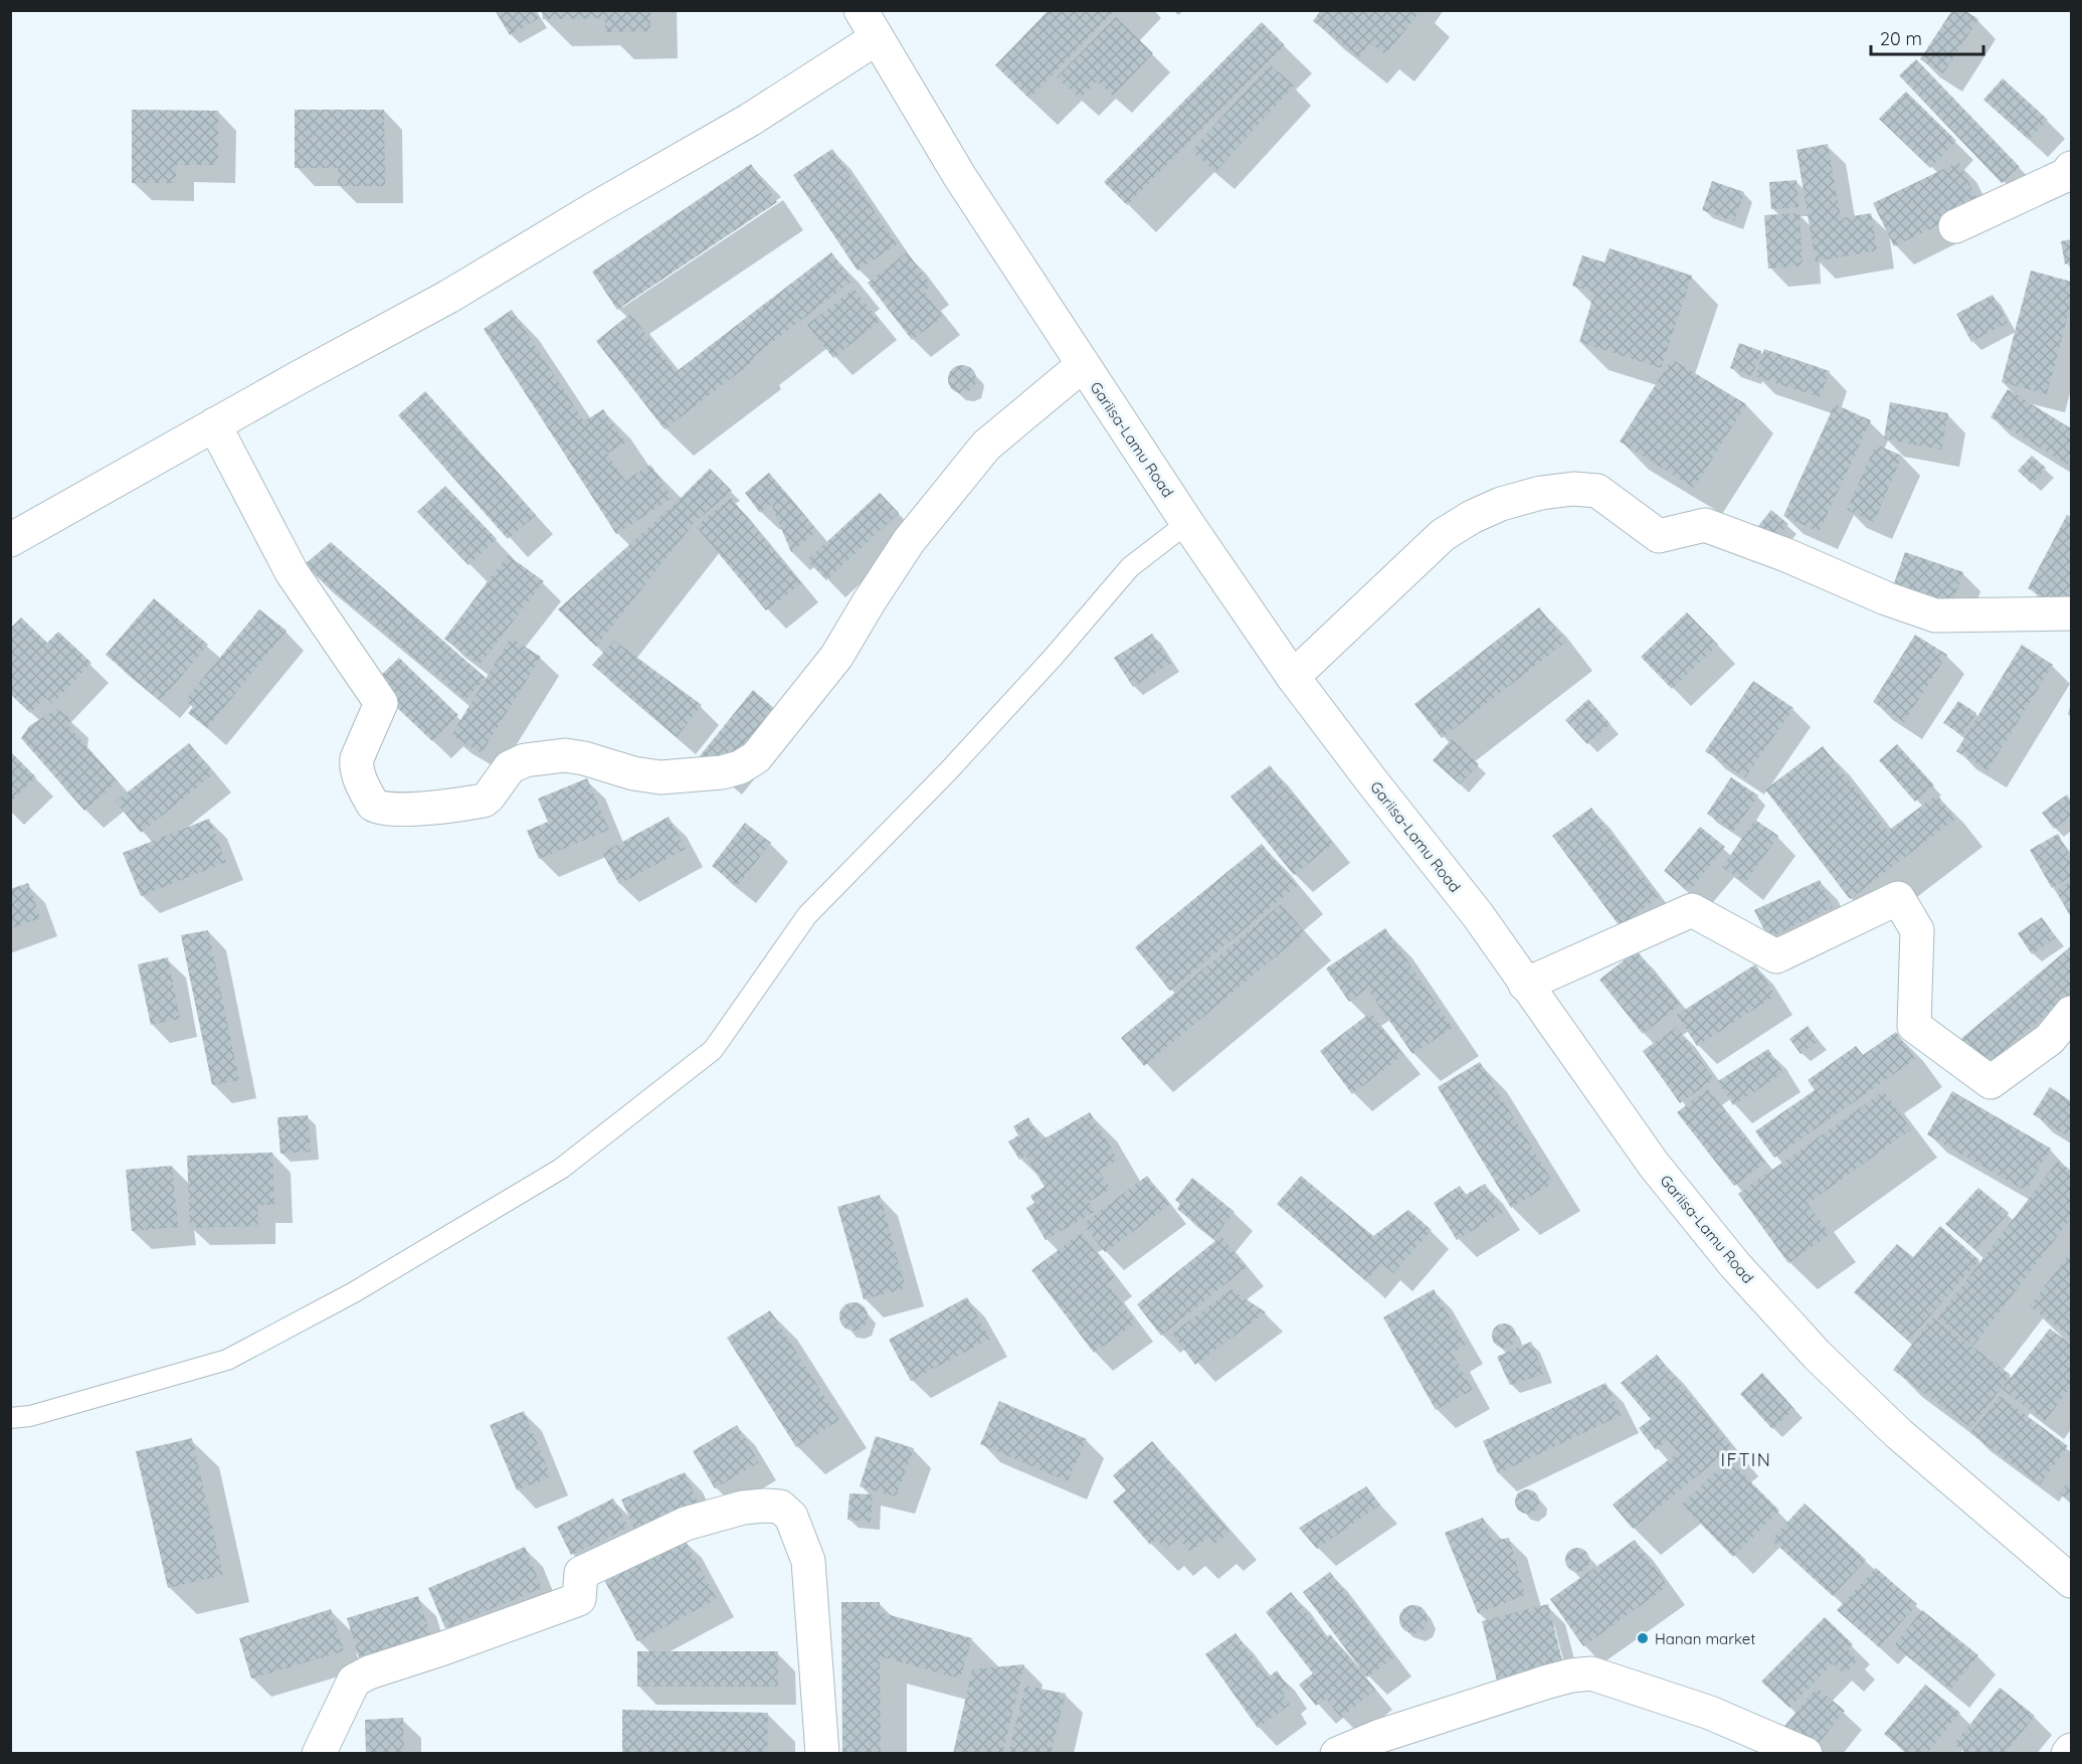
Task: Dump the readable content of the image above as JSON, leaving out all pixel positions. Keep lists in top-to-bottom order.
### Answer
{
  "streets": {
    "street": ["Gariisa-Lamu Road"]
  },
  "districts": ["IFTIN"],
  "places": ["Hanan market"],
  "scale_bar": "20 m"
}
